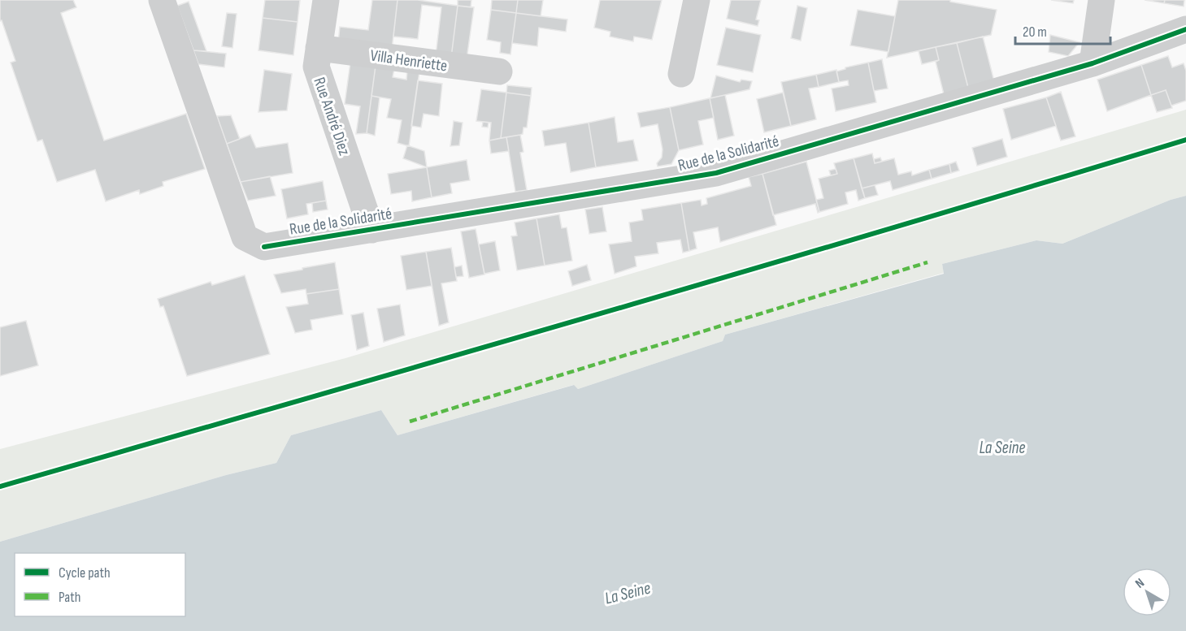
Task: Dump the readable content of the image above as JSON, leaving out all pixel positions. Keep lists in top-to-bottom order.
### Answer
{
  "streets": {
    "street": ["Villa Henriette", "Rue André Diez", "Rue de la Solidarité"]
  },
  "crossings": [
    ["Villa Henriette", "Rue André Diez"],
    ["Rue André Diez", "Rue de la Solidarité"]
  ],
  "water": ["La Seine"],
  "legend": ["Cycle path", "Path"],
  "scale_bar": "20 m",
  "north": "top left"
}
